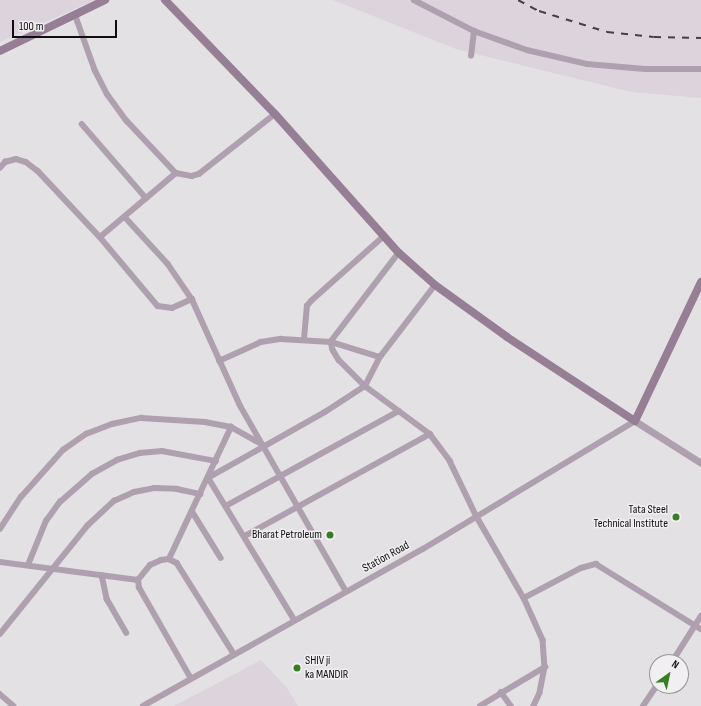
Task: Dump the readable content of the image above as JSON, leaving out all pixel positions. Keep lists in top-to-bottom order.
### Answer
{
  "streets": {
    "street": ["Station Road"]
  },
  "places": ["Tata Steel Technical Institute", "Bharat Petroleum", "SHIV ji ka MANDIR"],
  "scale_bar": "100 m",
  "north": "top right"
}
